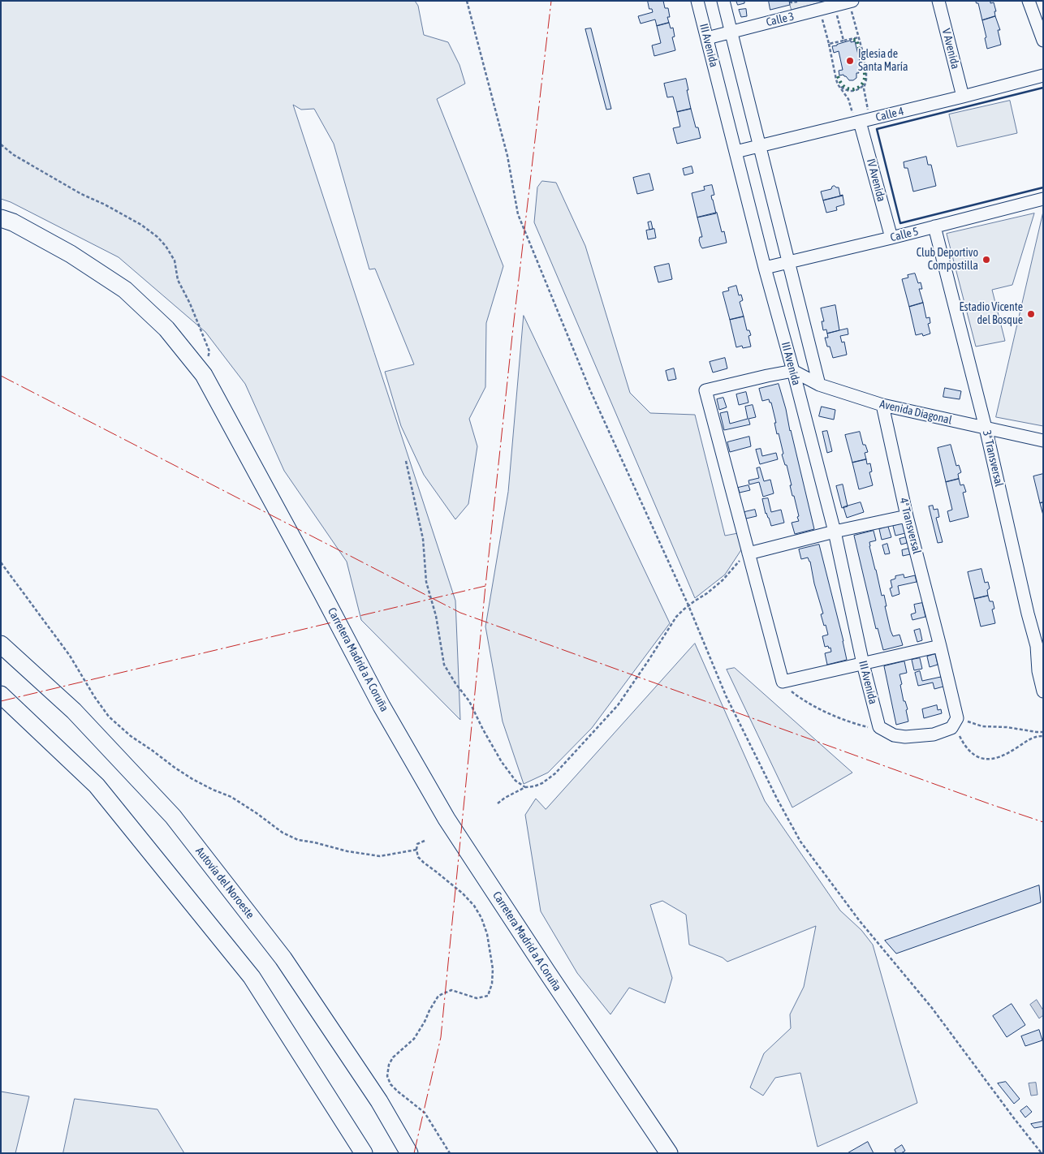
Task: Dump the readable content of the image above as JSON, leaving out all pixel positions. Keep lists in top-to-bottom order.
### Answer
{
  "streets": {
    "highway": ["Carretera Madrid a A Coruña", "Autovía del Noroeste"],
    "street": [
      "Calle 3",
      "III Avenida",
      "V Avenida",
      "Calle 4",
      "IV Avenida",
      "Calle 5",
      "Avenida Diagonal",
      "3ª Transversal",
      "4ª Transversal"
    ]
  },
  "crossings": [
    ["Calle 3", "III Avenida"],
    ["III Avenida", "Calle 4"],
    ["III Avenida", "Calle 5"],
    ["III Avenida", "Avenida Diagonal"],
    ["V Avenida", "Calle 4"],
    ["Calle 4", "IV Avenida"],
    ["IV Avenida", "Calle 5"],
    ["Calle 5", "3ª Transversal"],
    ["Avenida Diagonal", "3ª Transversal"],
    ["Avenida Diagonal", "4ª Transversal"]
  ],
  "places": ["Iglesia de Santa María", "Club Deportivo Compostilla", "Estadio Vicente del Bosque"]
}
